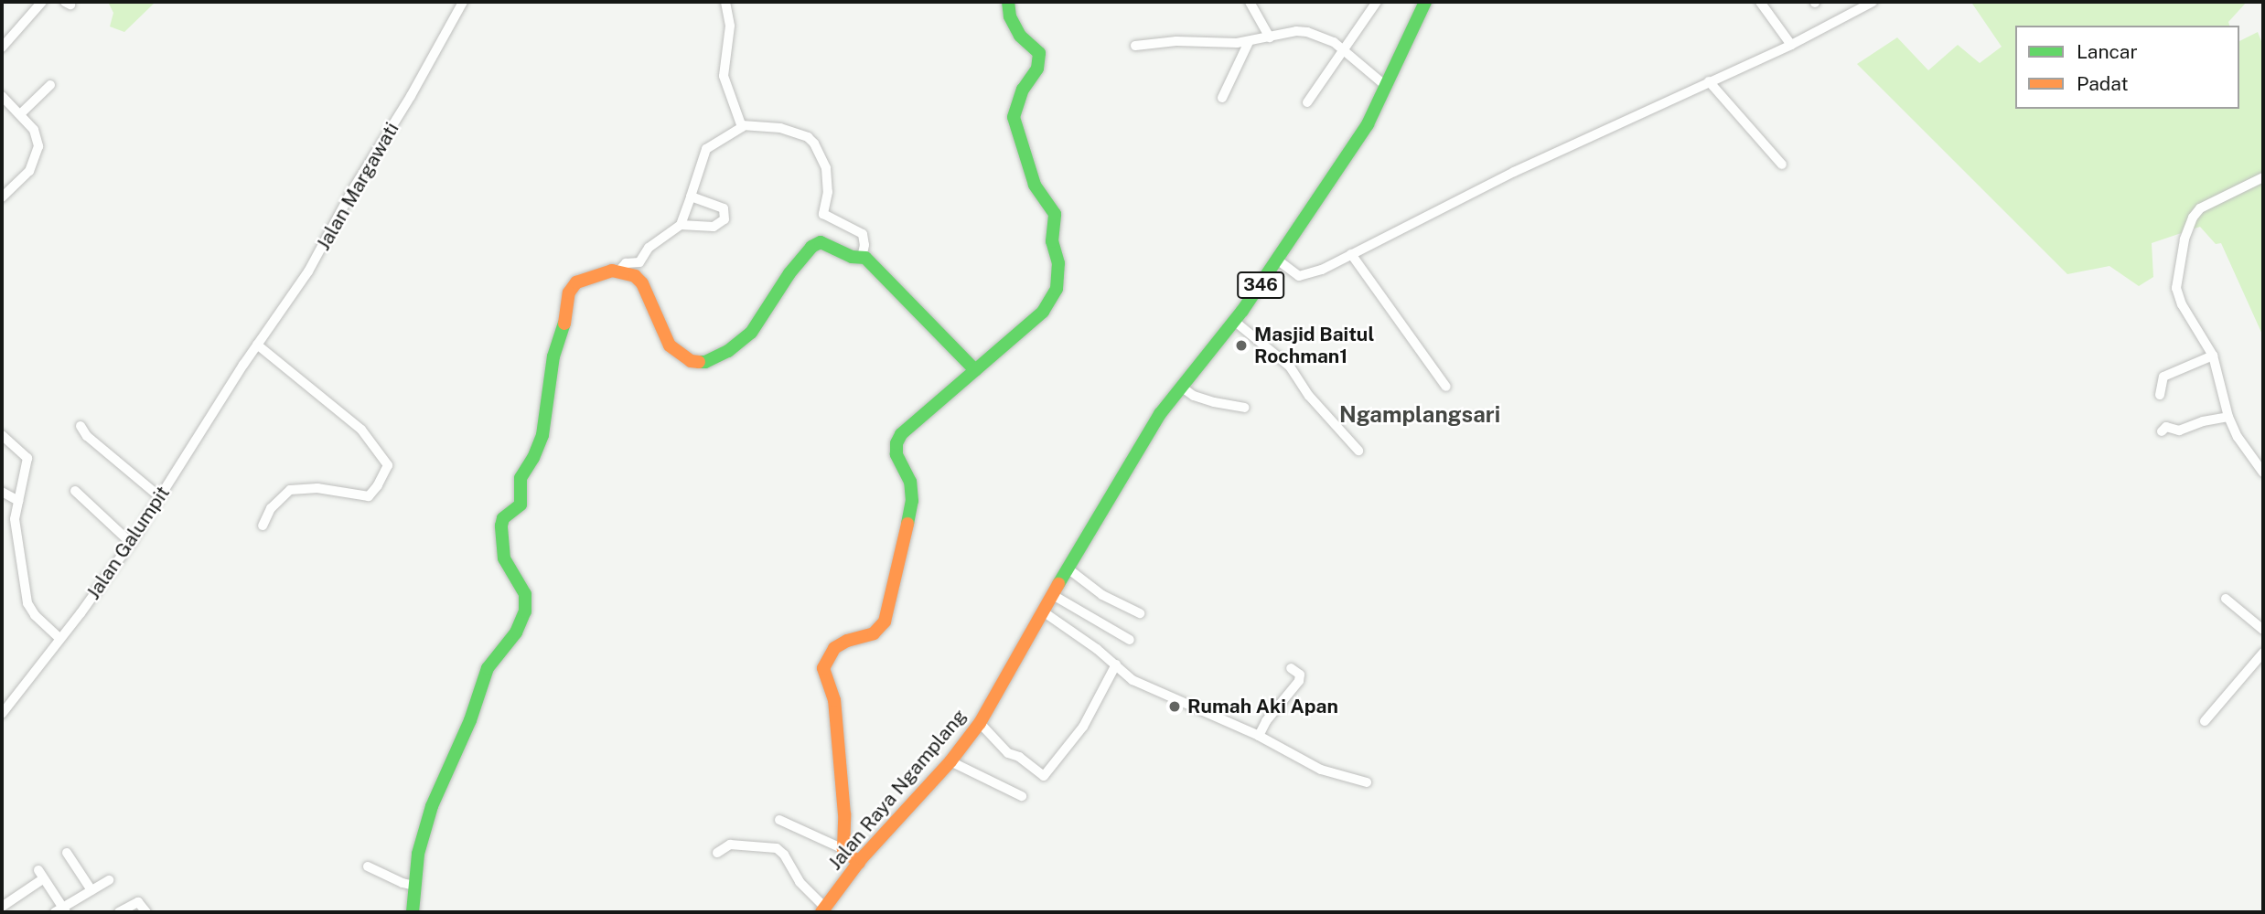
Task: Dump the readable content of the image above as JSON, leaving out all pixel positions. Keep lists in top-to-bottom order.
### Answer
{
  "streets": {
    "street": [
      "Jalan Margawati",
      "346",
      "Jalan Galumpit",
      "Jalan Raya Ngamplang"
    ]
  },
  "crossings": [
    ["Jalan Margawati", "Jalan Galumpit"],
    ["346", "Jalan Raya Ngamplang"]
  ],
  "districts": ["Ngamplangsari"],
  "places": ["Masjid Baitul Rochman1", "Rumah Aki Apan"],
  "legend": ["Lancar", "Padat"]
}
